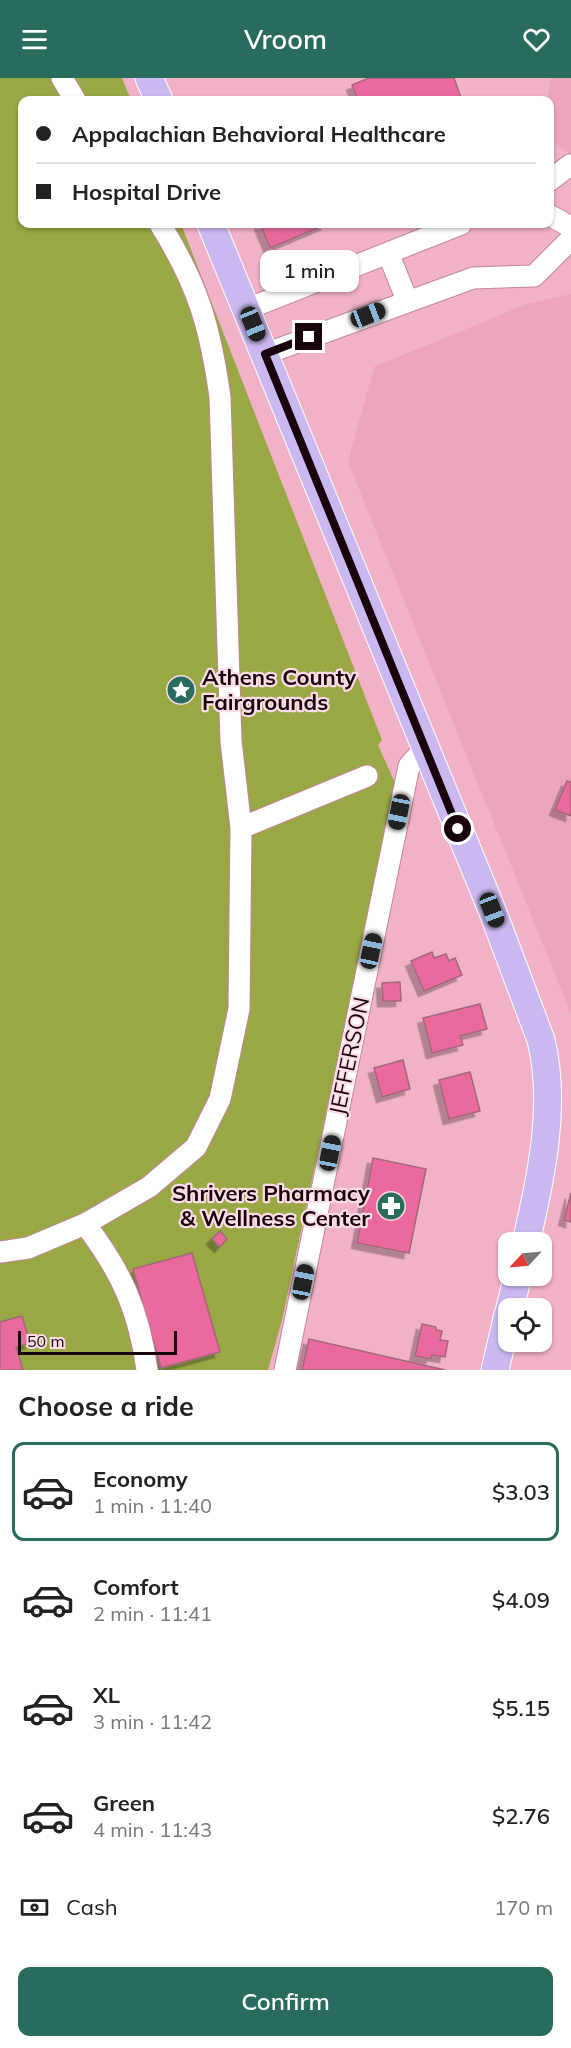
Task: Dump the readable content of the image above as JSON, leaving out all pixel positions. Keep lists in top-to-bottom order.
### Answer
{
  "streets": {
    "street": ["JEFFERSON"]
  },
  "places": {
    "place": ["Athens County Fairgrounds"],
    "pharmacy": ["Shrivers Pharmacy & Wellness Center"]
  },
  "scale_bar": "50 m",
  "north": "bottom left",
  "page": {
    "header": "Vroom",
    "banner": ["Appalachian Behavioral Healthcare", "Hospital Drive"],
    "bubble": "1 min",
    "scale": "50 m",
    "heading": "Choose a ride",
    "list": [
      {
        "name": "Economy",
        "note": "1 min · 11:40",
        "value": "$3.03"
      },
      {
        "name": "Comfort",
        "note": "2 min · 11:41",
        "value": "$4.09"
      },
      {
        "name": "XL",
        "note": "3 min · 11:42",
        "value": "$5.15"
      },
      {
        "name": "Green",
        "note": "4 min · 11:43",
        "value": "$2.76"
      }
    ],
    "pay": ["Cash", "170 m"],
    "buttons": "Confirm"
  }
}
